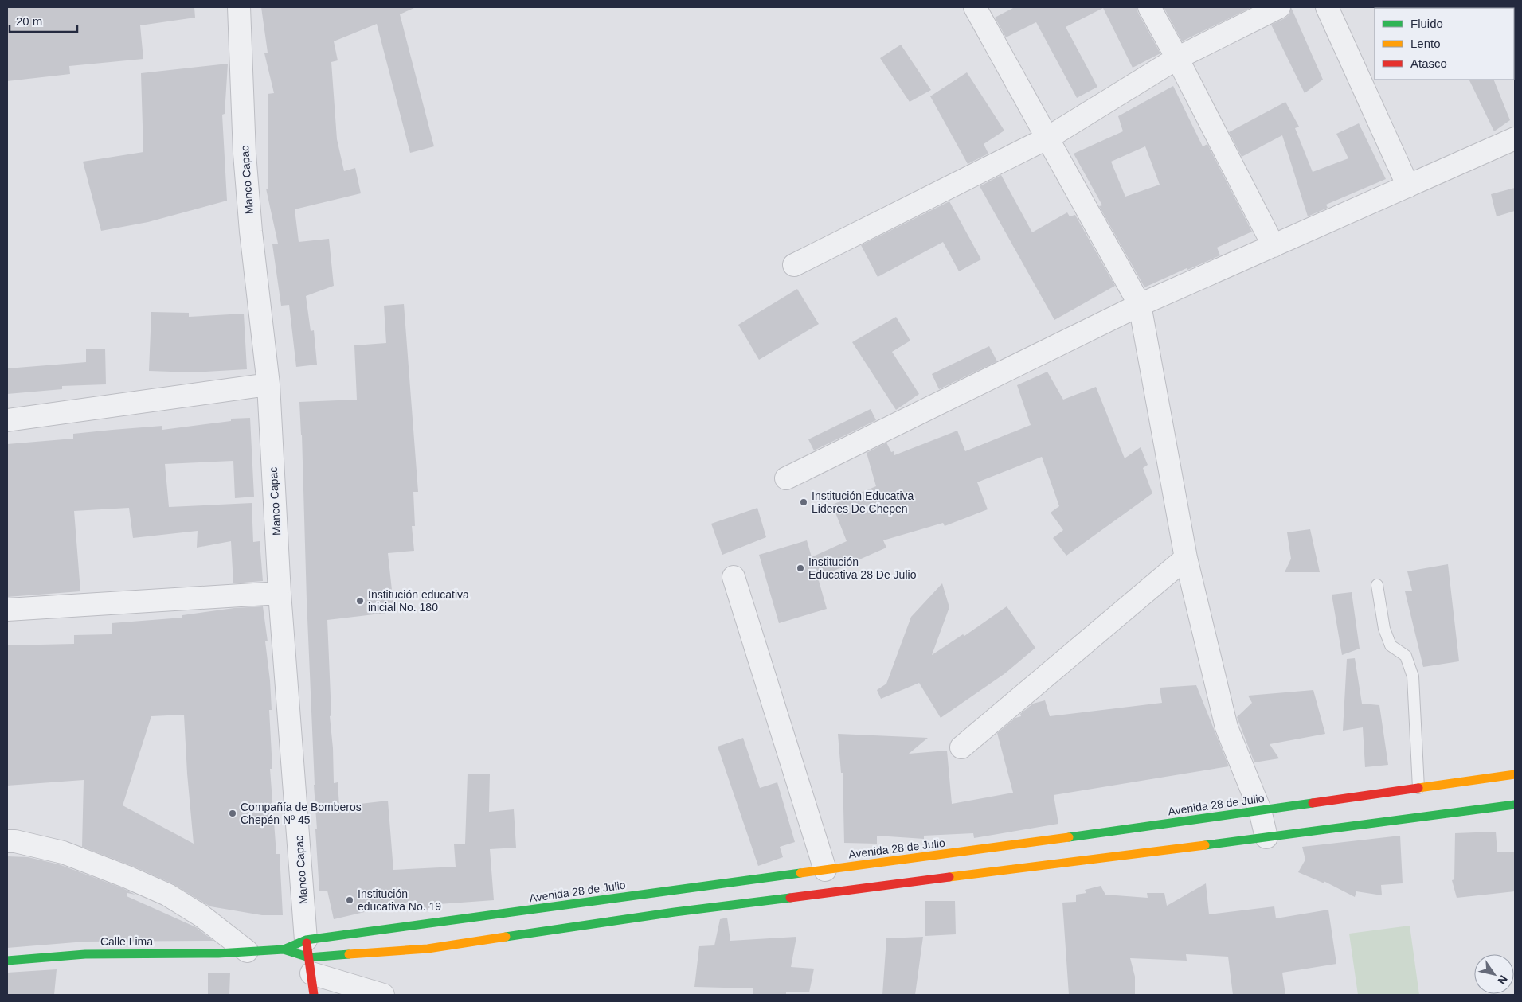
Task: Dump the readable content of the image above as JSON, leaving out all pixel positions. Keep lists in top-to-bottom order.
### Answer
{
  "streets": {
    "street": ["Manco Capac", "Avenida 28 de Julio", "Calle Lima"]
  },
  "crossings": [
    ["Manco Capac", "Avenida 28 de Julio"],
    ["Avenida 28 de Julio", "Calle Lima"]
  ],
  "places": [
    "Institución Educativa Lideres De Chepen",
    "Institución Educativa 28 De Julio",
    "Institución educativa inicial No. 180",
    "Compañía de Bomberos Chepén Nº 45",
    "Institución educativa No. 19"
  ],
  "legend": ["Fluido", "Lento", "Atasco"],
  "scale_bar": "20 m",
  "north": "bottom right"
}
